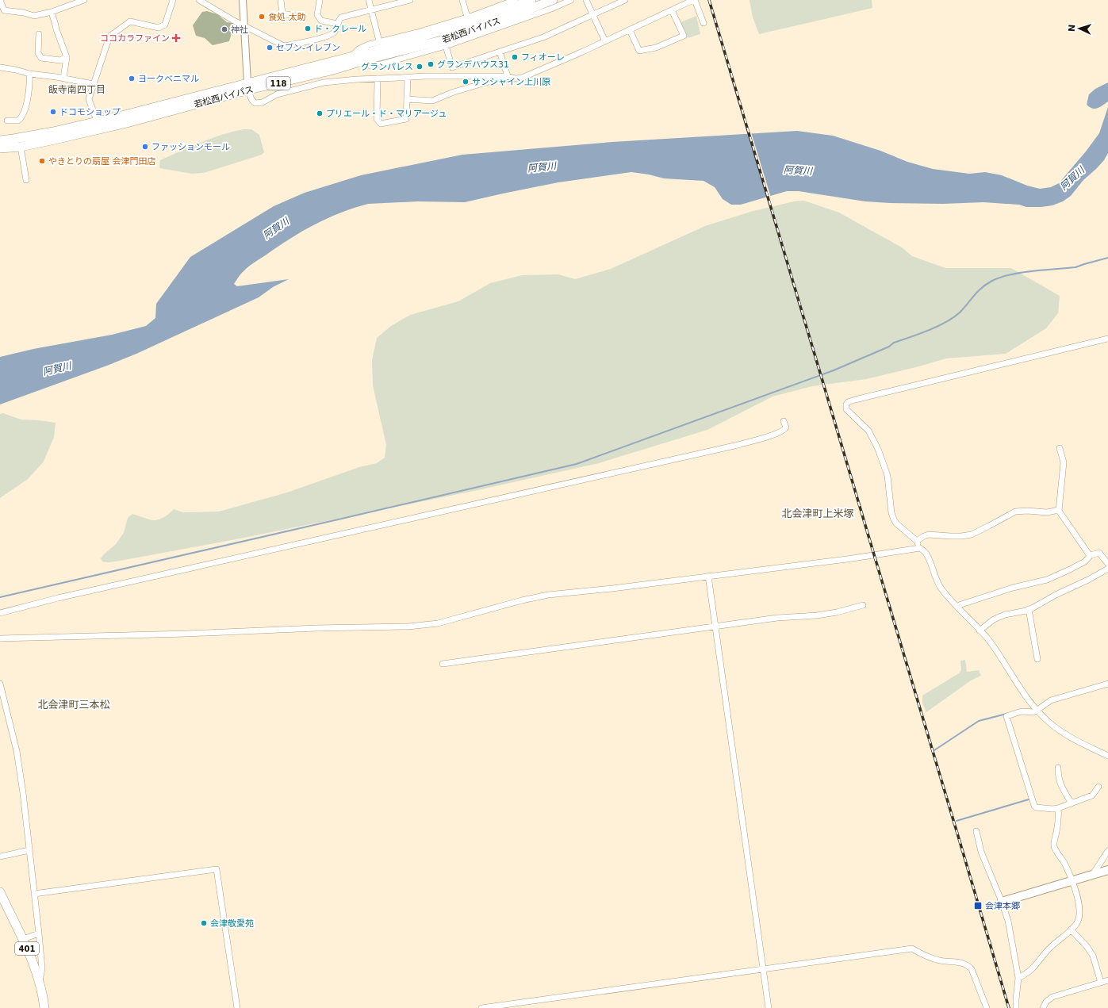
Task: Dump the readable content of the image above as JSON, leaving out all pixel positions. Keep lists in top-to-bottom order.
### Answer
{
  "streets": {
    "highway": ["若松西バイパス", "118", "401"]
  },
  "districts": ["飯寺南四丁目", "北会津町上米塚", "北会津町三本松"],
  "water": ["阿賀川"],
  "places": {
    "other": [
      "食処 太助",
      "ド・クレール",
      "神社",
      "セブン-イレブン",
      "フィオーレ",
      "グランデハウス31",
      "グランパレス",
      "ヨークベニマル",
      "サンシャイン上川原",
      "ドコモショップ",
      "プリエール・ド・マリアージュ",
      "ファッションモール",
      "やきとりの扇屋 会津門田店",
      "会津敬愛苑"
    ],
    "health": ["ココカラファイン"],
    "transit": ["会津本郷"]
  },
  "north": "left"
}
